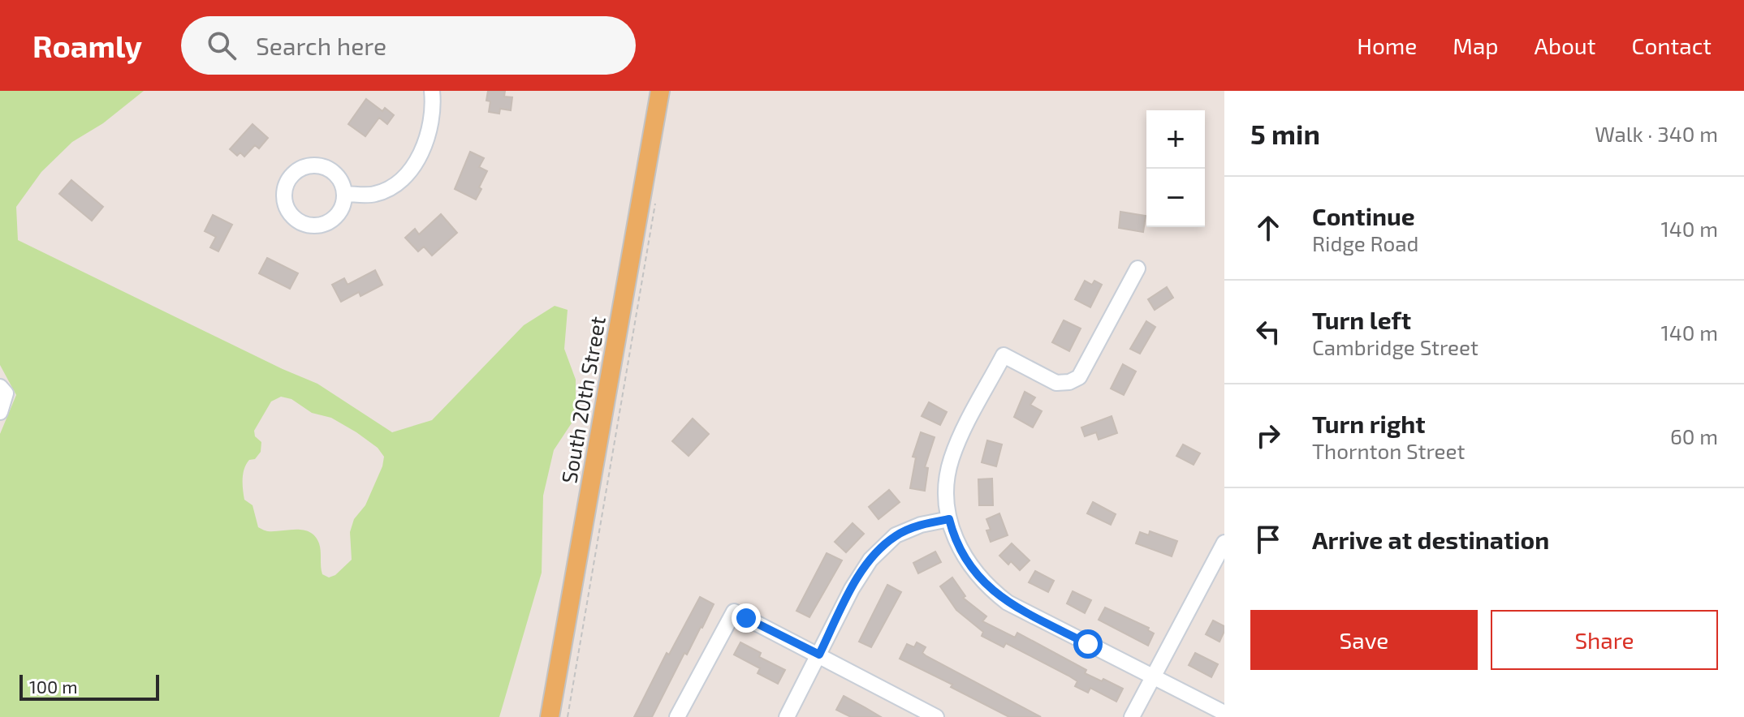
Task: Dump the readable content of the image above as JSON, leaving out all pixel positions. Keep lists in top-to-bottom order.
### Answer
{
  "streets": {
    "main road": ["South 20th Street"]
  },
  "scale_bar": "100 m",
  "page": {
    "header": "Roamly",
    "search": "Search here",
    "nav": [
      "Home",
      "Map",
      "About",
      "Contact"
    ],
    "heading": ["5 min", "Walk · 340 m"],
    "map_buttons": ["+", "−"],
    "list": [
      ["Continue", "Ridge Road", "140 m"],
      ["Turn left", "Cambridge Street", "140 m"],
      ["Turn right", "Thornton Street", "60 m"],
      "Arrive at destination"
    ],
    "buttons": ["Save", "Share"],
    "scale": "100 m"
  }
}
